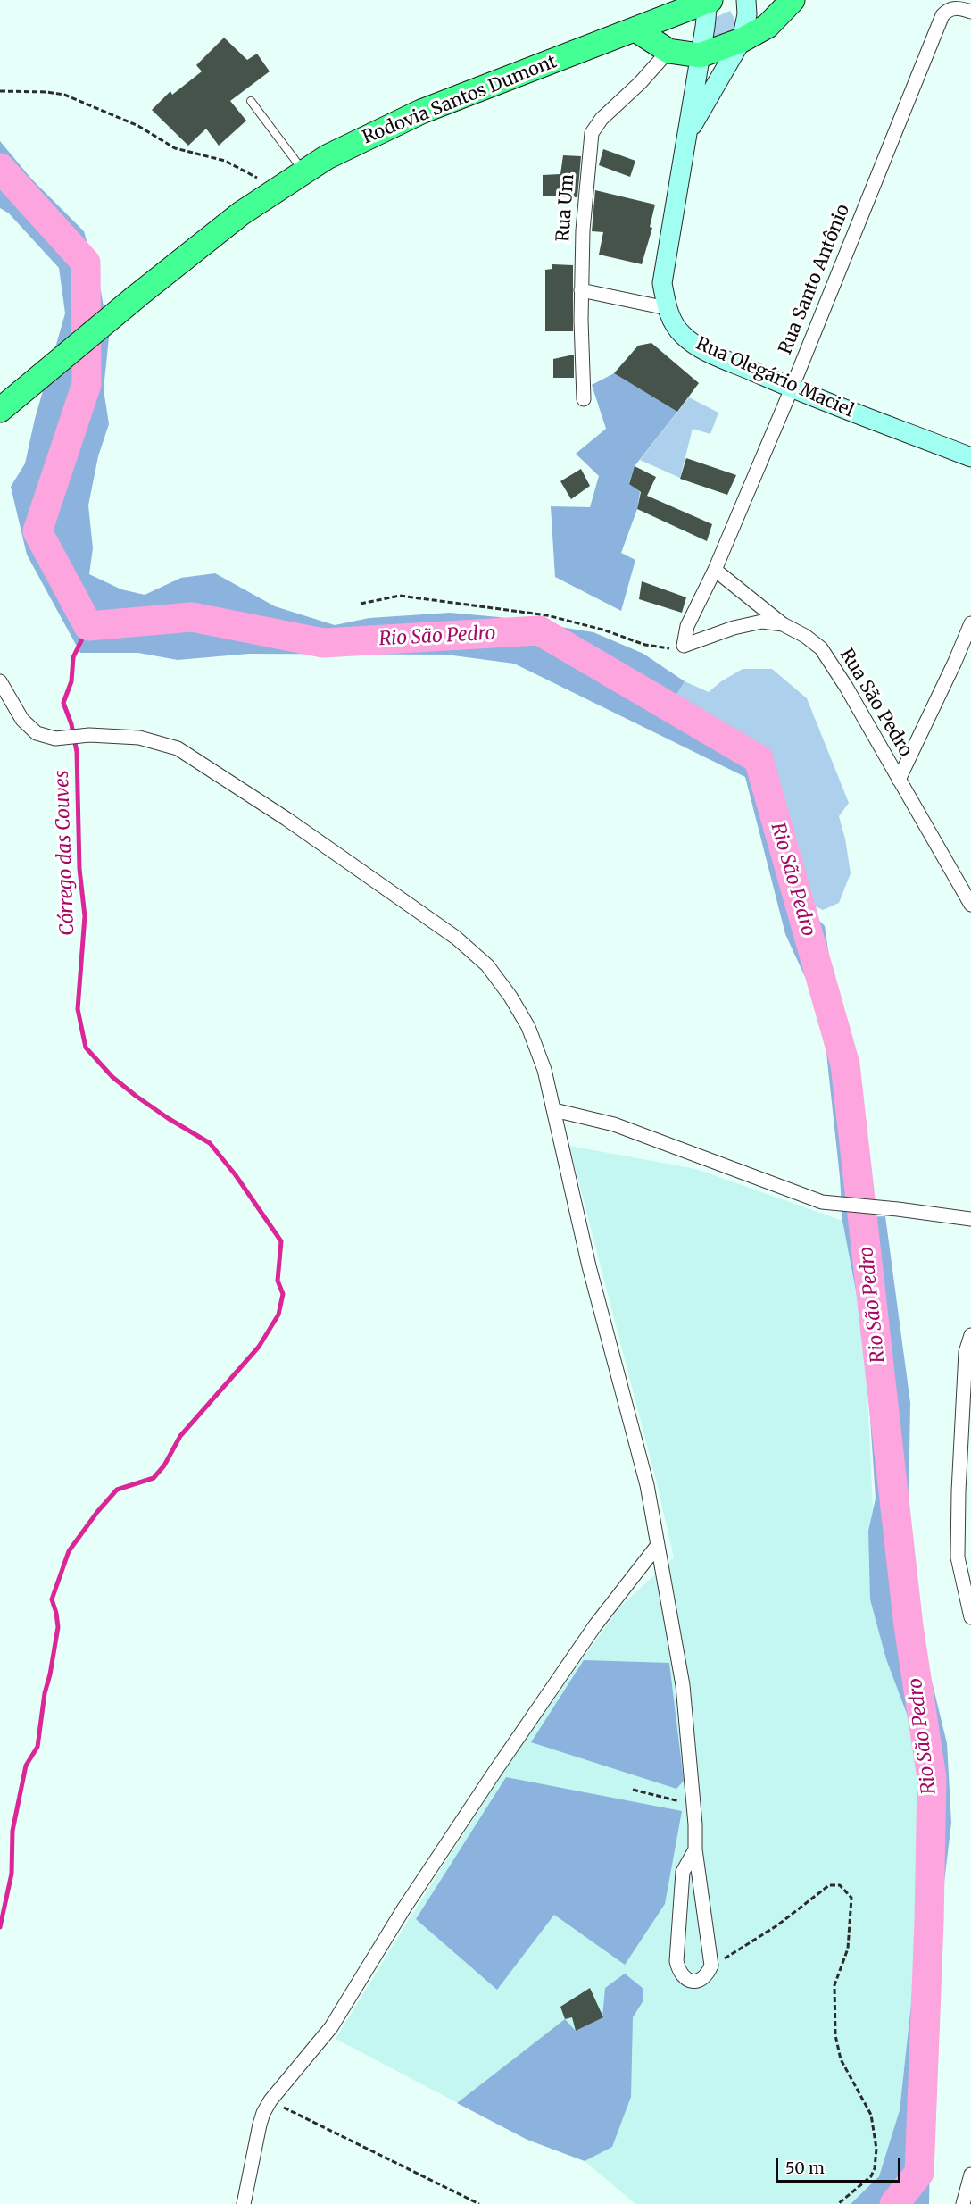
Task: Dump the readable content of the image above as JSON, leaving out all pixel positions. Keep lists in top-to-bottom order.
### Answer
{
  "streets": {
    "highway": ["Rodovia Santos Dumont"],
    "street": [
      "Rua Um",
      "Rua Santo Antônio",
      "Rua Olegário Maciel",
      "Rua São Pedro"
    ]
  },
  "crossings": [
    ["Rodovia Santos Dumont", "Rua Olegário Maciel"],
    ["Rua Santo Antônio", "Rua Olegário Maciel"],
    ["Rua Santo Antônio", "Rua São Pedro"]
  ],
  "water": ["Rio São Pedro", "Córrego das Couves"],
  "scale_bar": "50 m"
}
